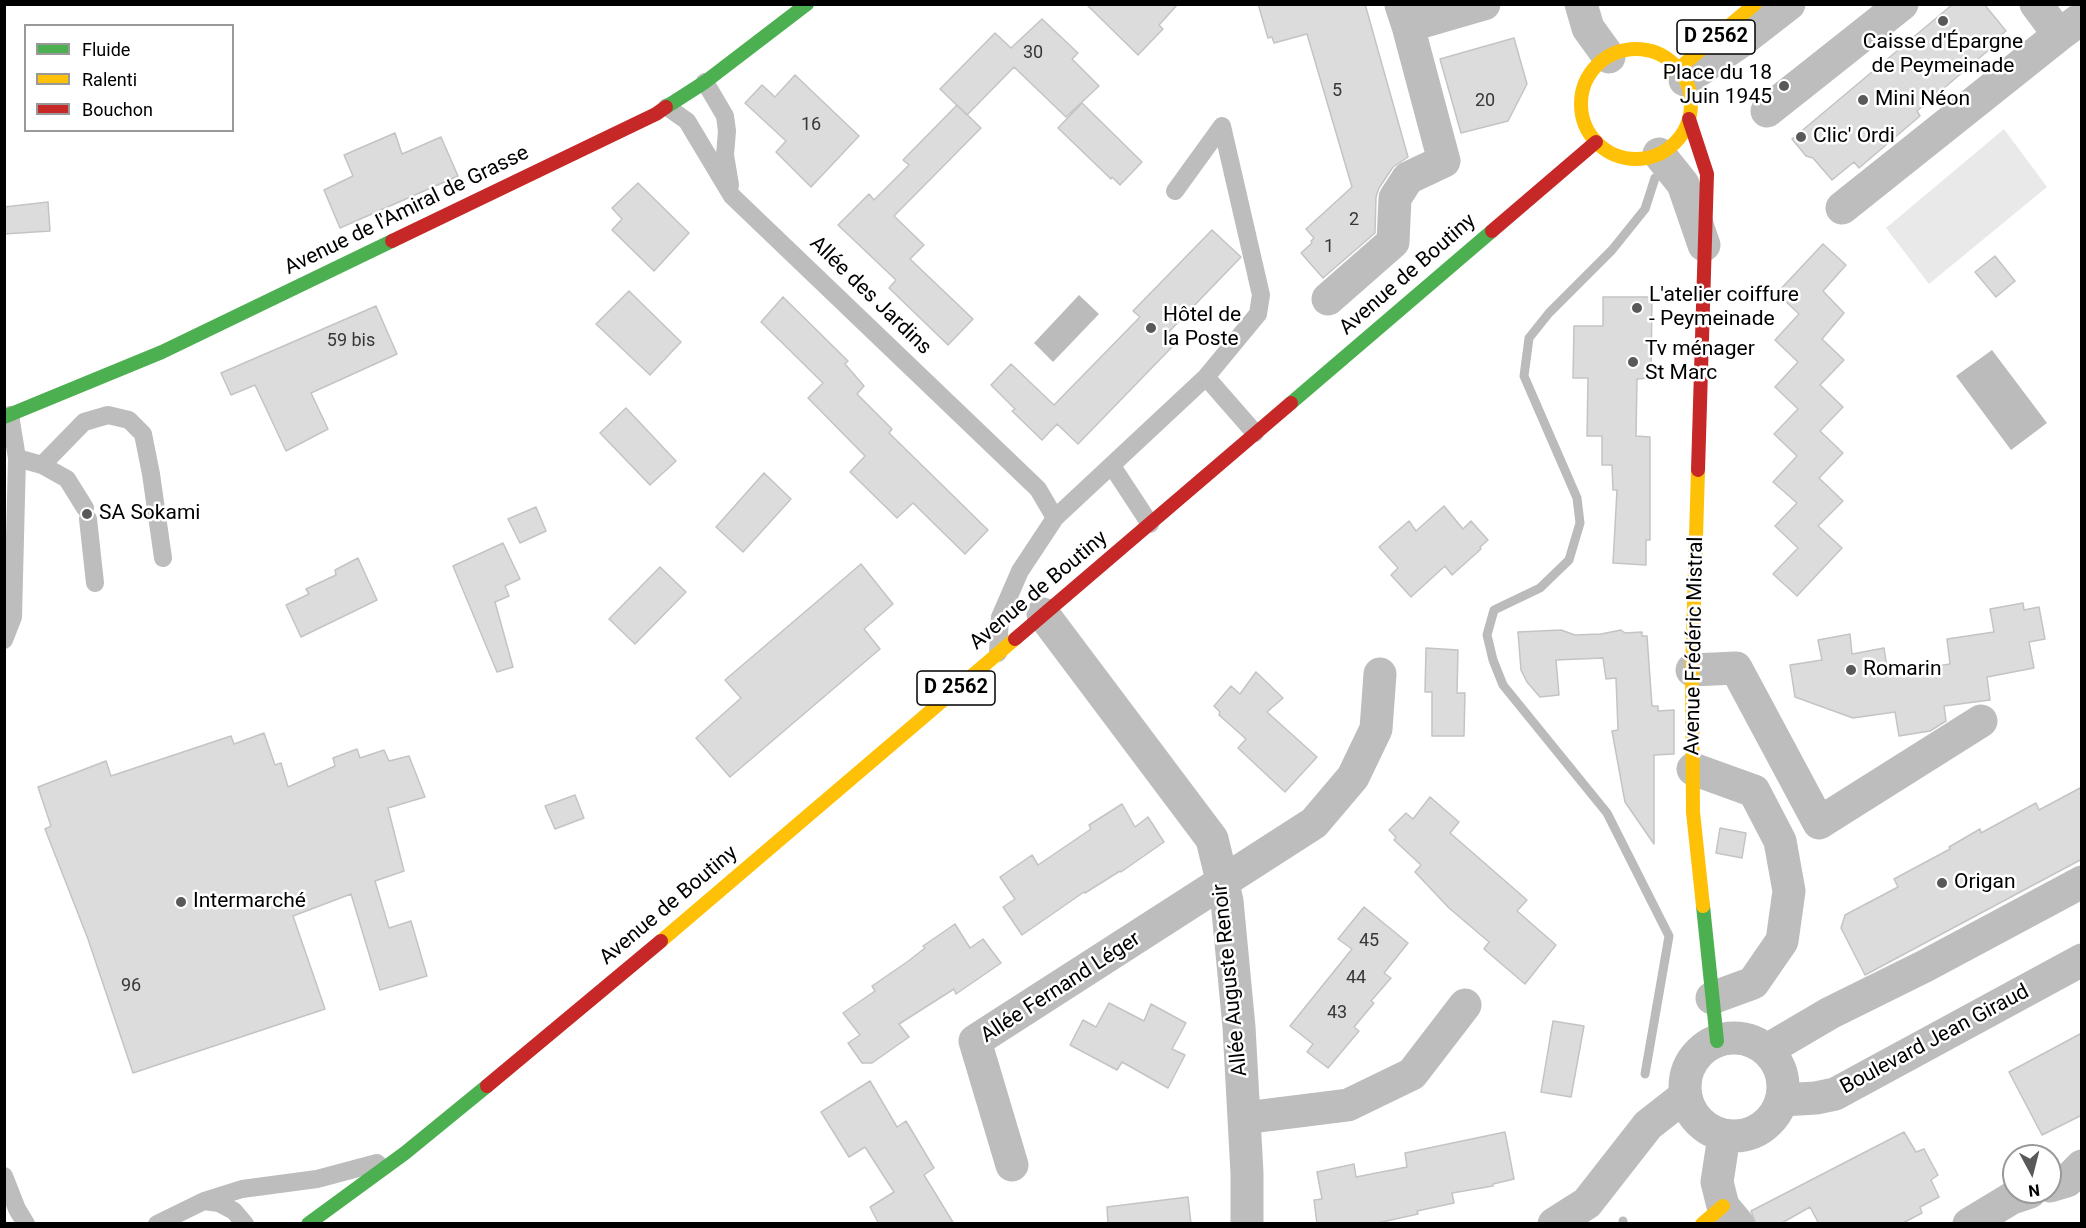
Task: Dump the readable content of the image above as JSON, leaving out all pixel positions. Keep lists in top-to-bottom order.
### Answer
{
  "streets": {
    "main road": [
      "D 2562",
      "Avenue de l'Amiral de Grasse",
      "Avenue de Boutiny",
      "Avenue Frédéric Mistral"
    ],
    "street": ["Allée Auguste Renoir", "Allée Fernand Léger", "Boulevard Jean Giraud"],
    "lane": ["Allée des Jardins"]
  },
  "crossings": [
    ["D 2562", "Avenue de Boutiny"],
    ["D 2562", "Avenue Frédéric Mistral"],
    ["Avenue de l'Amiral de Grasse", "Allée des Jardins"],
    ["Avenue de Boutiny", "Avenue Frédéric Mistral"],
    ["Avenue de Boutiny", "Allée Auguste Renoir"],
    ["Avenue Frédéric Mistral", "Boulevard Jean Giraud"],
    ["Allée Auguste Renoir", "Allée Fernand Léger"]
  ],
  "places": [
    "Caisse d'Épargne de Peymeinade",
    "Place du 18 Juin 1945",
    "Mini Néon",
    "Clic' Ordi",
    "L'atelier coiffure - Peymeinade",
    "Hôtel de la Poste",
    "Tv ménager St Marc",
    "SA Sokami",
    "Romarin",
    "Origan",
    "Intermarché"
  ],
  "house_numbers": [
    "30",
    "5",
    "20",
    "16",
    "2",
    "1",
    "59 bis",
    "45",
    "44",
    "96",
    "43"
  ],
  "legend": ["Fluide", "Ralenti", "Bouchon"],
  "north": "bottom"
}
